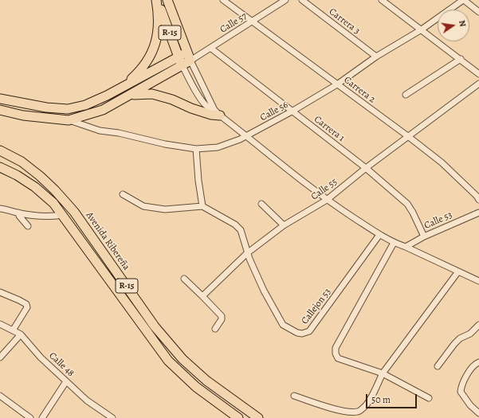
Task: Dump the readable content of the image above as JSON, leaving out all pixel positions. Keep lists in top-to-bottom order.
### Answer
{
  "streets": {
    "main road": ["R-15", "Avenida Ribereña"],
    "street": [
      "Carrera 3",
      "Calle 57",
      "Carrera 2",
      "Calle 56",
      "Carrera 1",
      "Calle 55",
      "Calle 53",
      "Callejon 53",
      "Calle 48"
    ]
  },
  "crossings": [
    ["Carrera 3", "Calle 56"],
    ["Calle 57", "R-15"],
    ["Calle 57", "Carrera 2"],
    ["Calle 57", "Carrera 1"],
    ["Carrera 2", "Calle 56"],
    ["Carrera 2", "Calle 55"],
    ["Calle 56", "Carrera 1"],
    ["Carrera 1", "Calle 55"],
    ["Carrera 1", "Calle 53"],
    ["Calle 55", "Callejon 53"]
  ],
  "scale_bar": "50 m",
  "north": "right"
}
